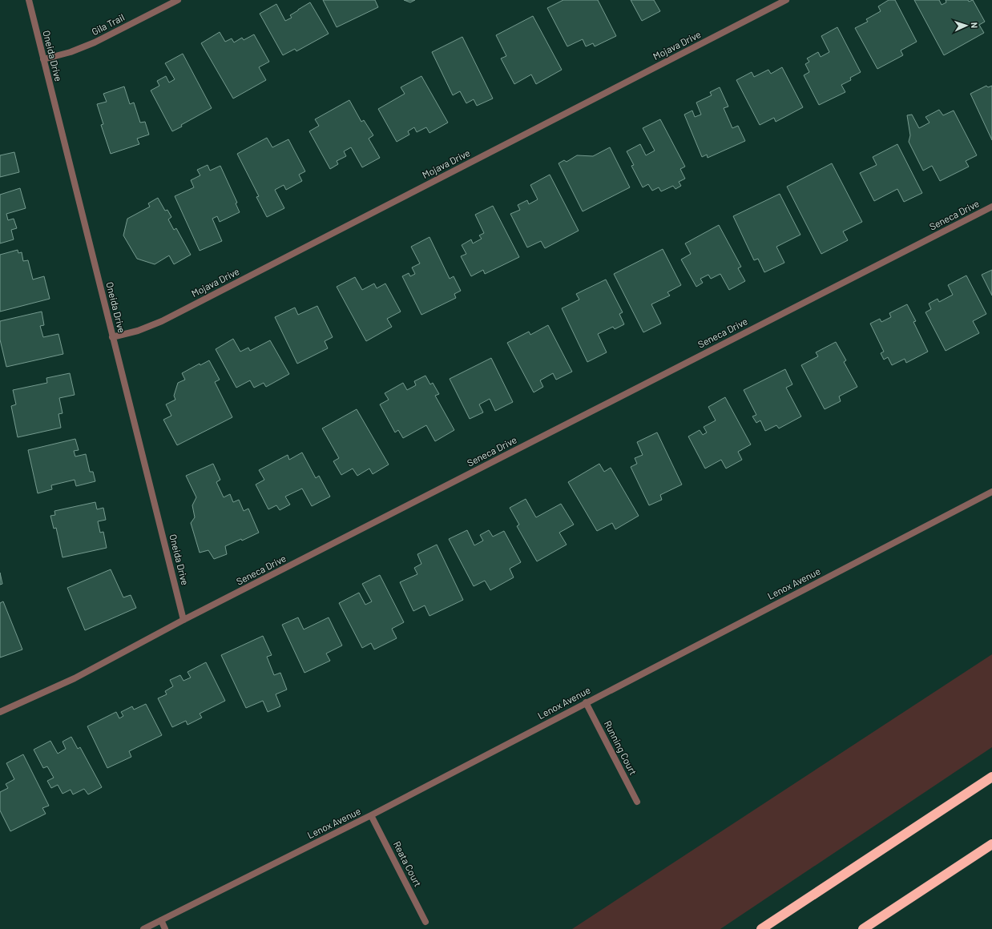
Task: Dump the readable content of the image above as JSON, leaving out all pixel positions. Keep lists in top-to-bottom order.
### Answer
{
  "streets": {
    "street": [
      "Gila Trail",
      "Mojava Drive",
      "Oneida Drive",
      "Seneca Drive",
      "Lenox Avenue",
      "Running Court",
      "Reata Court"
    ]
  },
  "crossings": [
    ["Gila Trail", "Oneida Drive"],
    ["Mojava Drive", "Oneida Drive"],
    ["Oneida Drive", "Seneca Drive"],
    ["Lenox Avenue", "Running Court"],
    ["Lenox Avenue", "Reata Court"]
  ],
  "north": "right"
}
